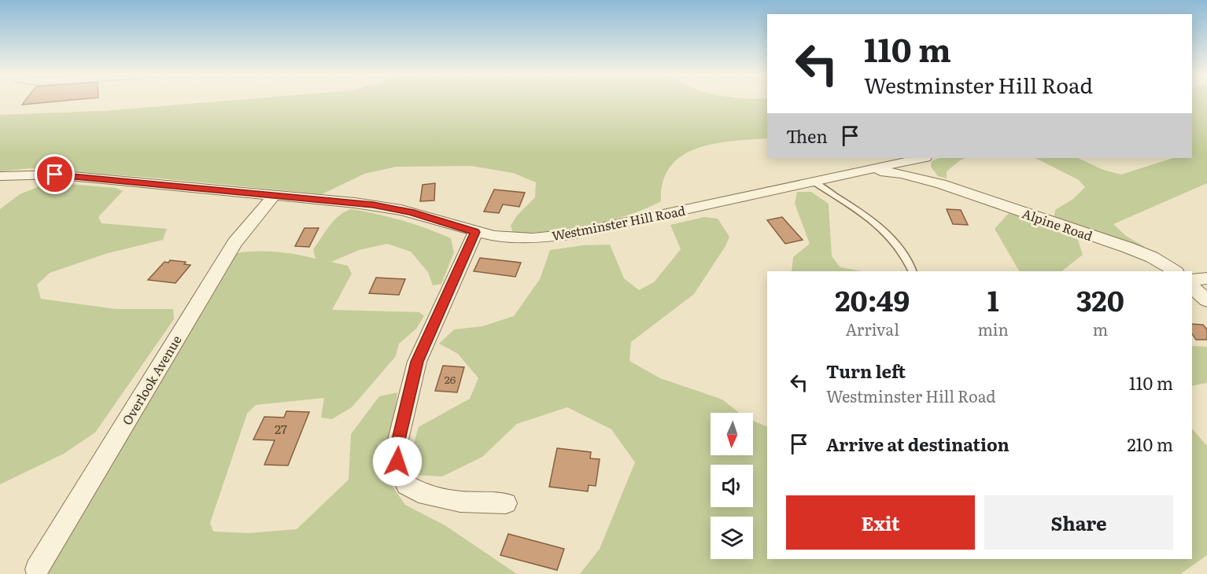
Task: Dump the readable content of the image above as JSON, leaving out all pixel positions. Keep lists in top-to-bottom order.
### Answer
{
  "streets": {
    "street": ["Westminster Hill Road", "Alpine Road", "Overlook Avenue"]
  },
  "crossings": [
    ["Westminster Hill Road", "Alpine Road"],
    ["Westminster Hill Road", "Overlook Avenue"]
  ],
  "house_numbers": ["26", "27"],
  "north": "bottom",
  "page": {
    "turn": ["110 m", "Westminster Hill Road"],
    "then": "Then",
    "eta": [
      "20:49",
      "Arrival",
      "1",
      "min",
      "320",
      "m"
    ],
    "list": [
      {
        "name": "Turn left",
        "note": "Westminster Hill Road",
        "value": "110 m"
      },
      {
        "name": "Arrive at destination",
        "value": "210 m"
      }
    ],
    "buttons": ["Exit", "Share"]
  }
}
